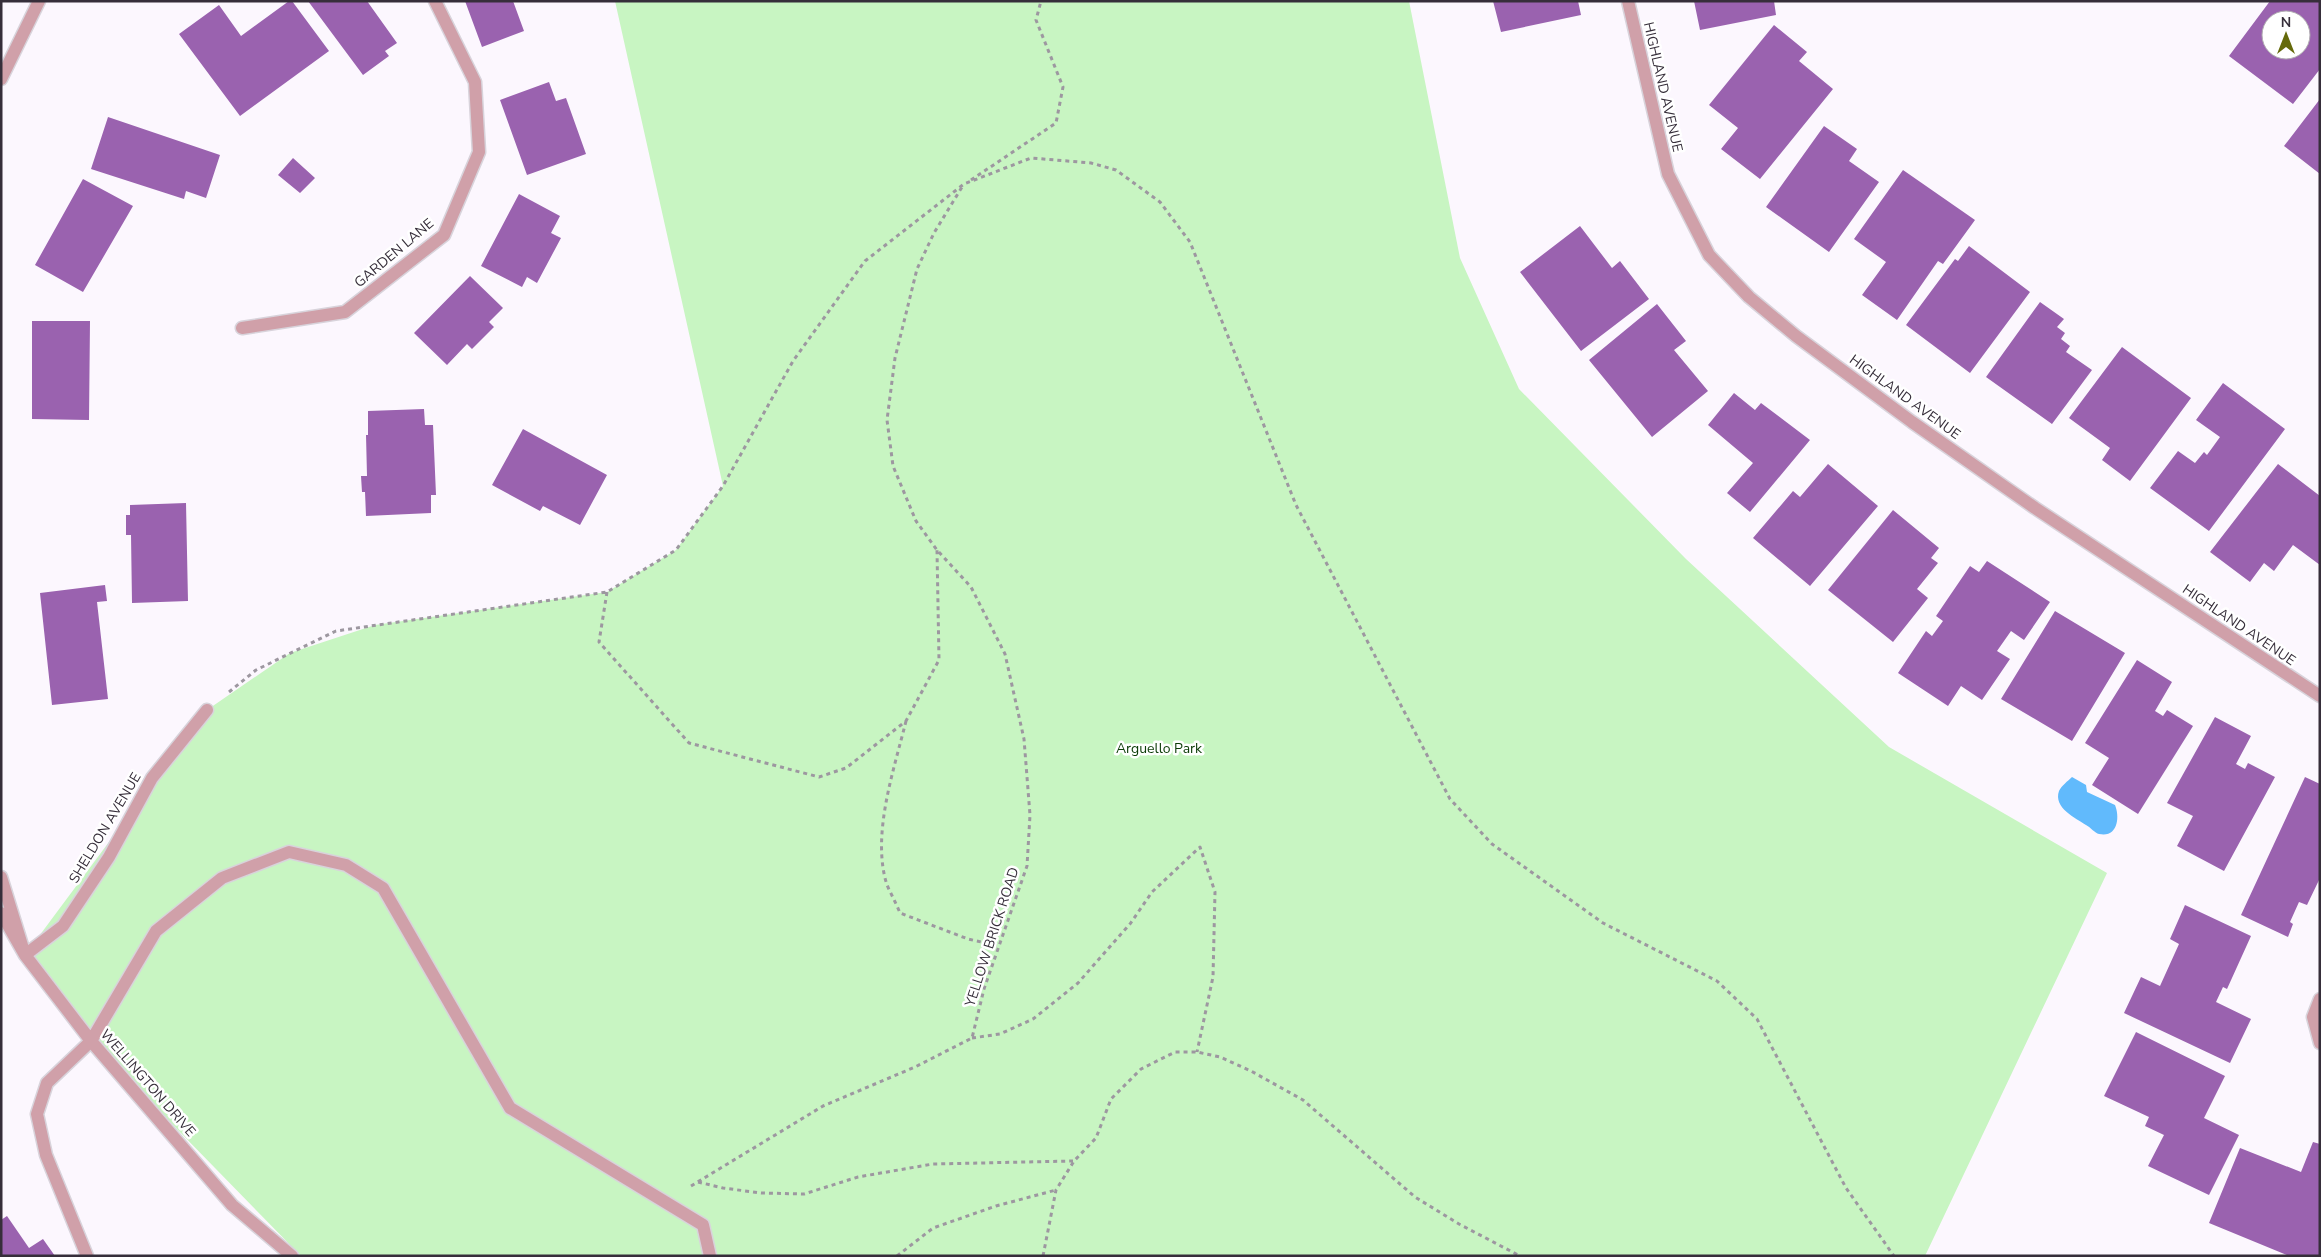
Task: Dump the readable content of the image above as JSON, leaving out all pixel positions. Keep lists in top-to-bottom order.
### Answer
{
  "streets": {
    "street": [
      "HIGHLAND AVENUE",
      "GARDEN LANE",
      "SHELDON AVENUE",
      "WELLINGTON DRIVE"
    ],
    "path": ["YELLOW BRICK ROAD"]
  },
  "crossings": [
    ["SHELDON AVENUE", "WELLINGTON DRIVE"]
  ],
  "parks": ["Arguello Park"],
  "north": "top"
}
